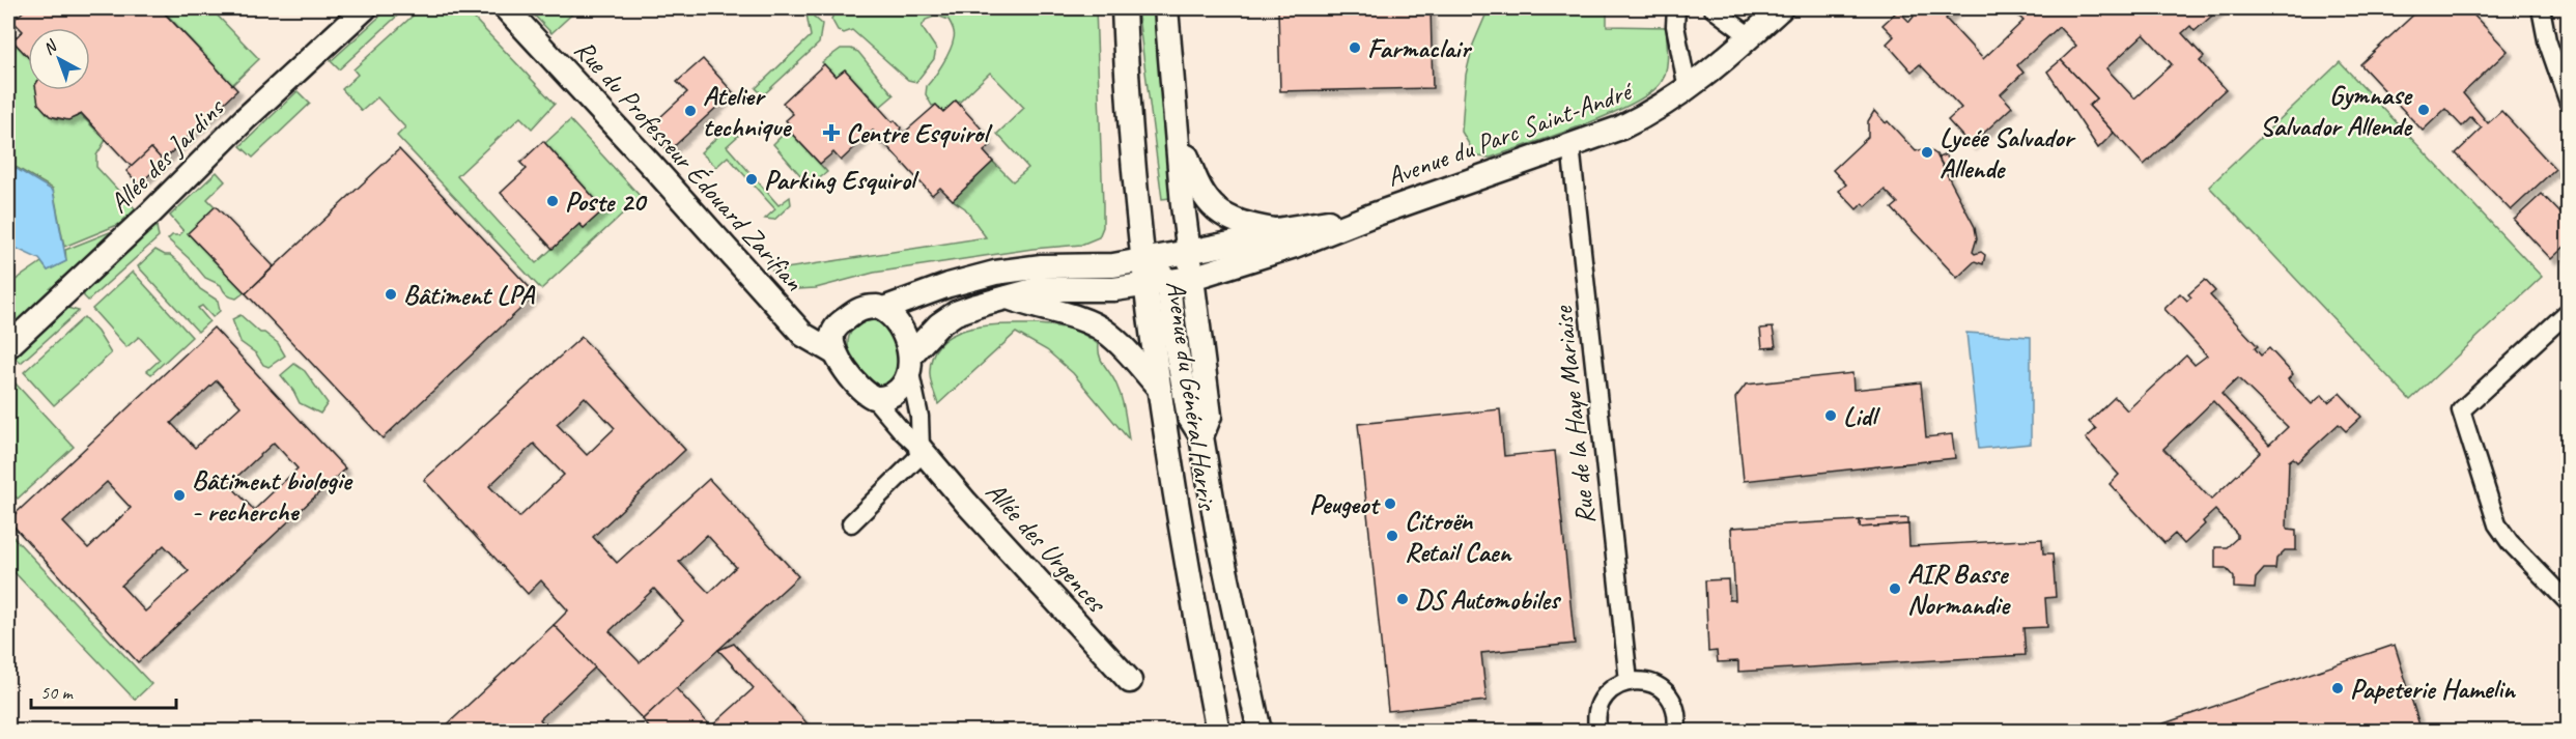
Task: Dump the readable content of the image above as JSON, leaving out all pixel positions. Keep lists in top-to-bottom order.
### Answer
{
  "streets": {
    "street": [
      "Avenue du Parc Saint-André",
      "Allée des Jardins",
      "Rue du Professeur Édouard Zarifian",
      "Avenue du Général Harris",
      "Rue de la Haye Mariaise",
      "Allée des Urgences"
    ]
  },
  "crossings": [
    ["Avenue du Parc Saint-André", "Rue de la Haye Mariaise"]
  ],
  "places": {
    "other": [
      "Farmaclair",
      "Gymnase Salvador Allende",
      "Atelier technique",
      "Lycée Salvador Allende",
      "Parking Esquirol",
      "Poste 20",
      "Bâtiment LPA",
      "Lidl",
      "Bâtiment biologie - recherche",
      "Peugeot",
      "Citroën Retail Caen",
      "AIR Basse Normandie",
      "DS Automobiles",
      "Papeterie Hamelin"
    ],
    "health": ["Centre Esquirol"]
  },
  "scale_bar": "50 m",
  "north": "top left"
}
